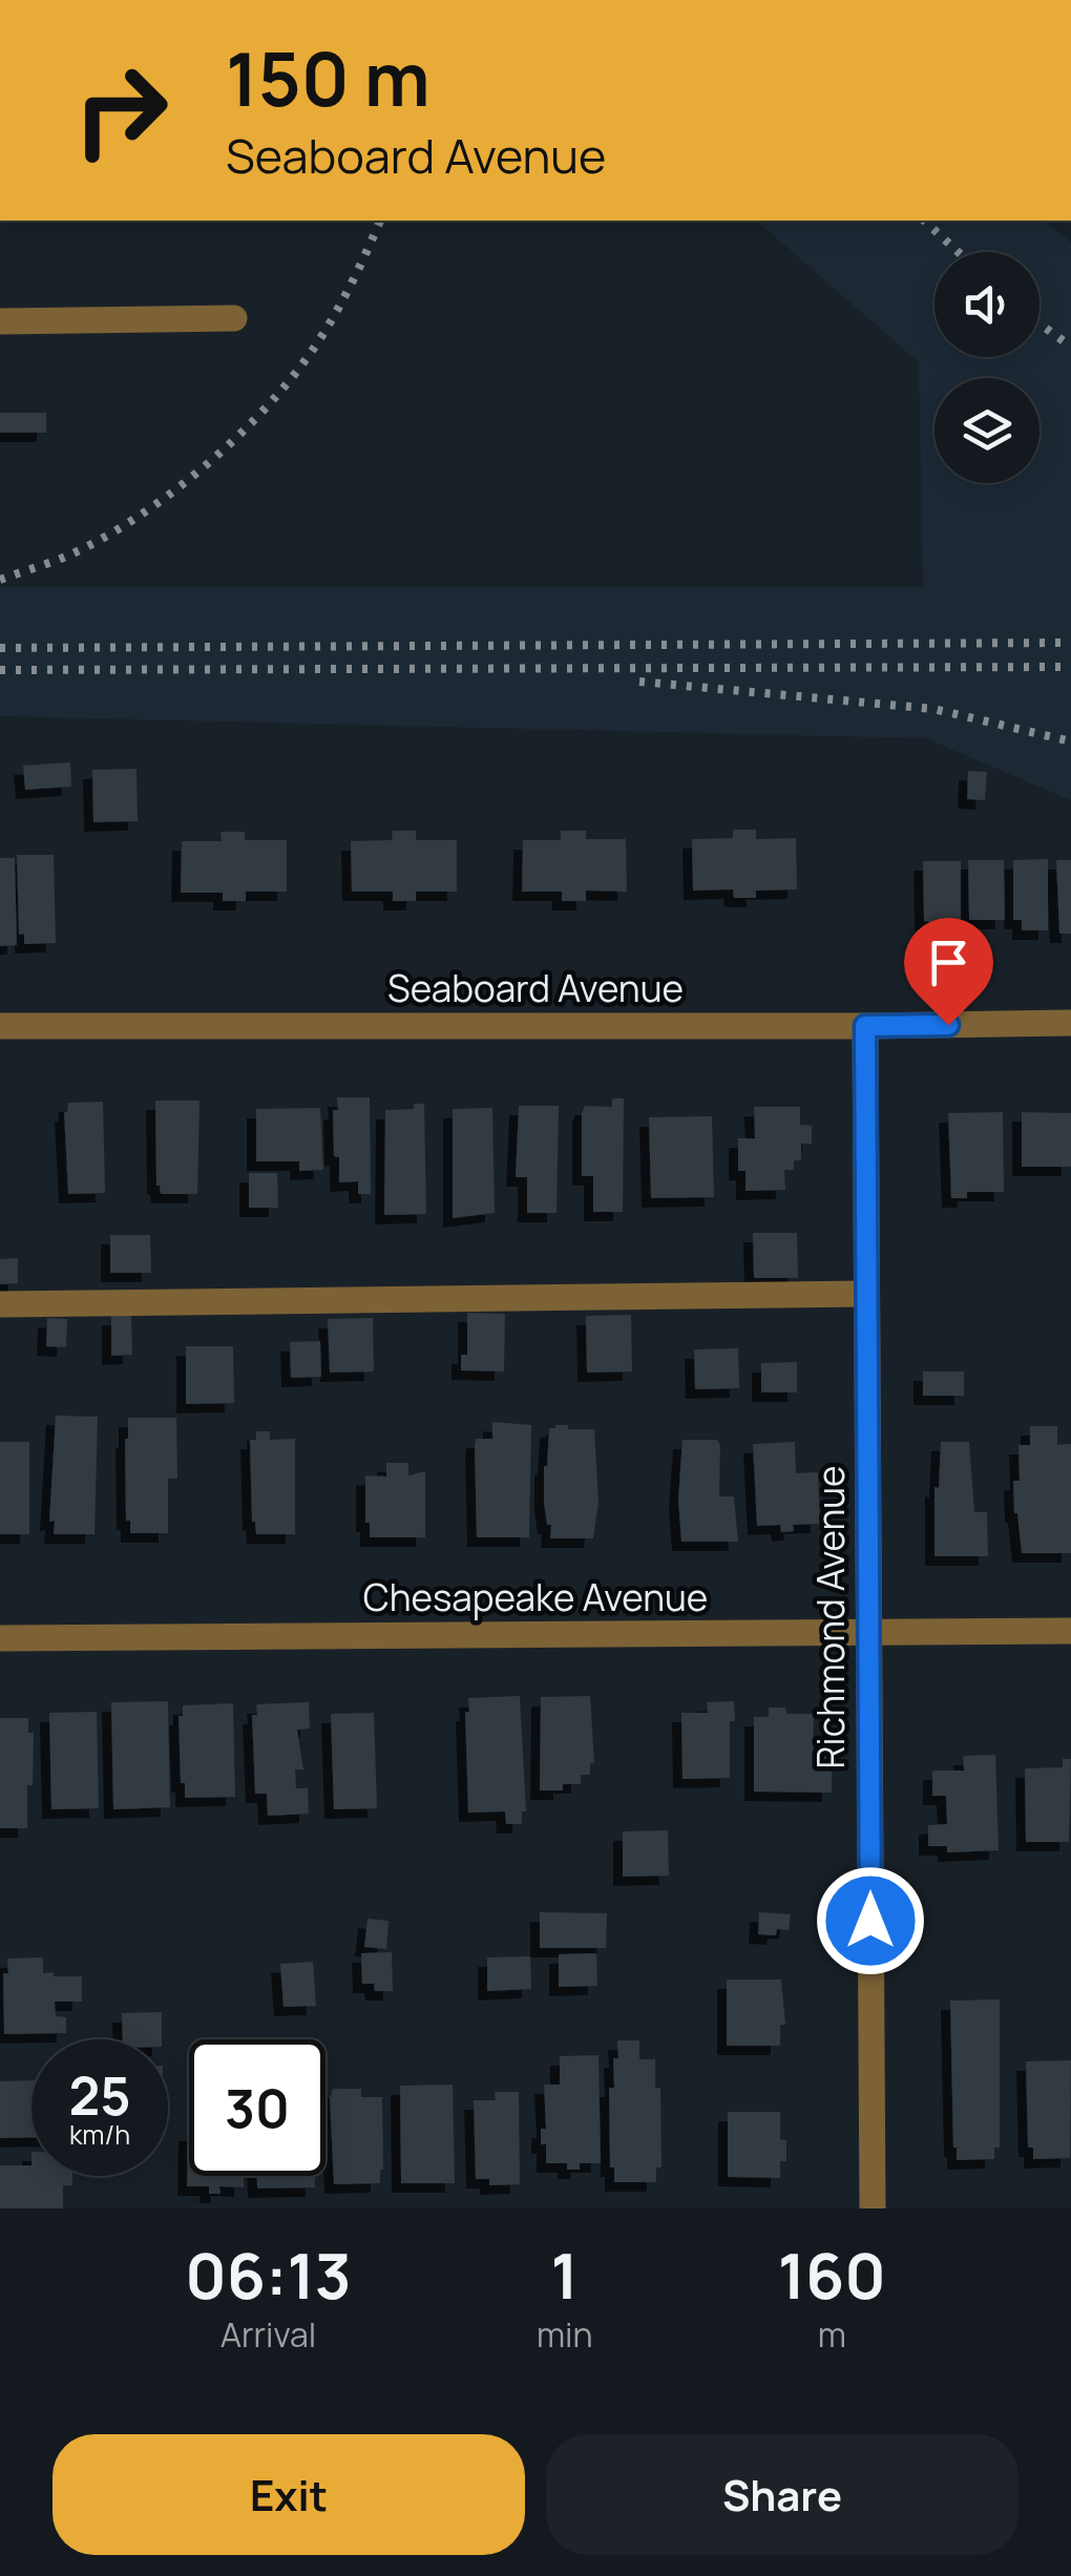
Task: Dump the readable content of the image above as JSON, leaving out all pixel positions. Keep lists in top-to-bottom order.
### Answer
{
  "streets": {
    "street": ["Seaboard Avenue", "Chesapeake Avenue", "Richmond Avenue"]
  },
  "crossings": [
    ["Seaboard Avenue", "Richmond Avenue"],
    ["Chesapeake Avenue", "Richmond Avenue"]
  ],
  "page": {
    "turn": ["150 m", "Seaboard Avenue"],
    "speed": "25 km/h",
    "limit": "30",
    "eta": [
      "06:13",
      "Arrival",
      "1",
      "min",
      "160",
      "m"
    ],
    "buttons": ["Exit", "Share"]
  }
}
